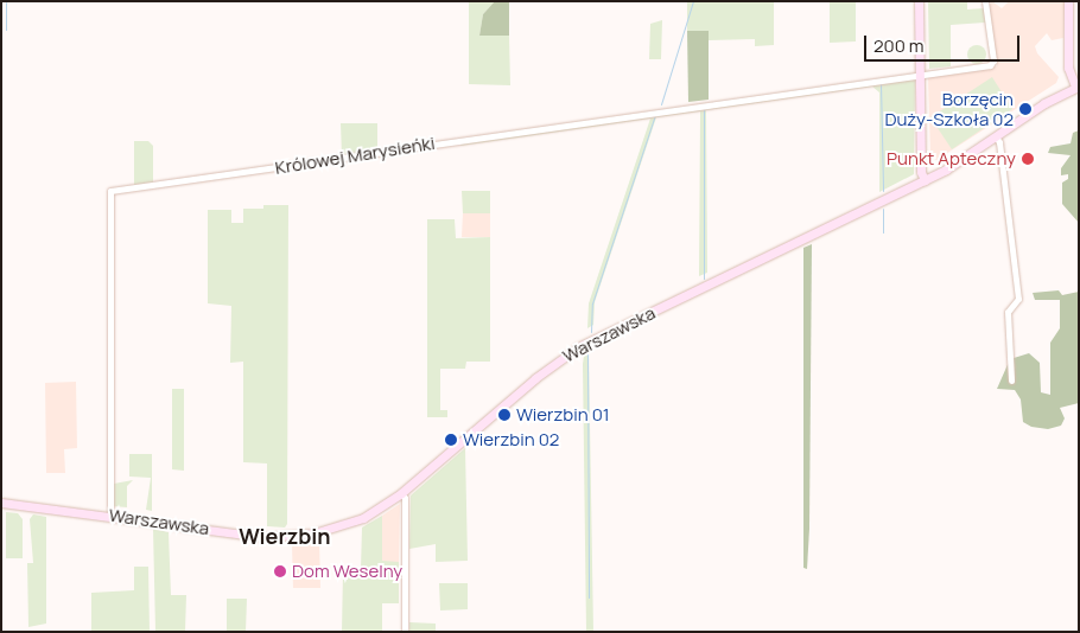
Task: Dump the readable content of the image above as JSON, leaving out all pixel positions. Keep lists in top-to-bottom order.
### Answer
{
  "streets": {
    "main road": ["Warszawska"],
    "street": ["Królowej Marysieńki"]
  },
  "crossings": [
    ["Królowej Marysieńki", "Warszawska"]
  ],
  "districts": ["Wierzbin"],
  "places": [
    "Borzęcin Duży-Szkoła 02",
    "Punkt Apteczny",
    "Wierzbin 01",
    "Wierzbin 02",
    "Dom Weselny"
  ],
  "scale_bar": "200 m"
}
